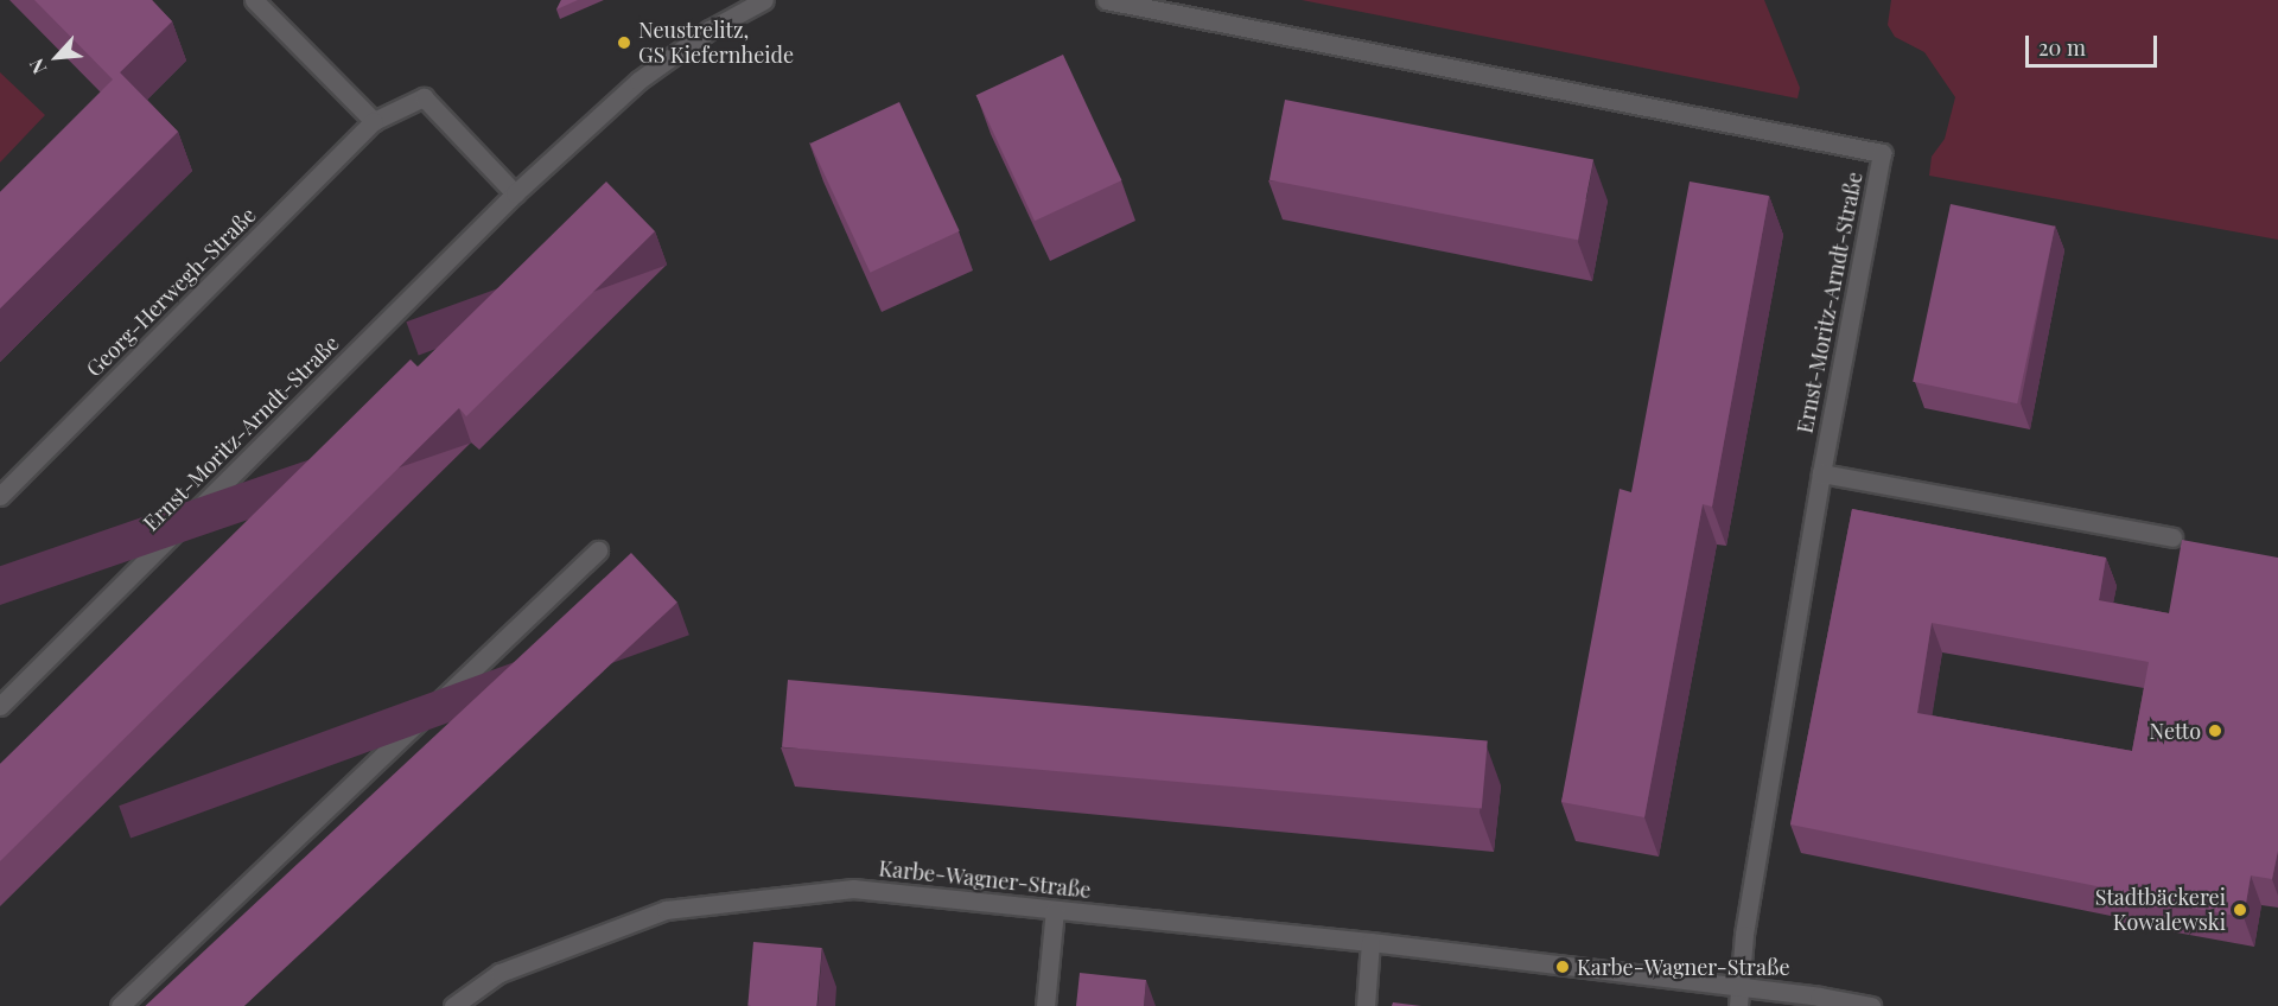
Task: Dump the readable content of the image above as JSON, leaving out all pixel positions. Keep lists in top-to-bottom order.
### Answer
{
  "streets": {
    "street": ["Georg-Herwegh-Straße", "Ernst-Moritz-Arndt-Straße", "Karbe-Wagner-Straße"]
  },
  "crossings": [
    ["Ernst-Moritz-Arndt-Straße", "Karbe-Wagner-Straße"]
  ],
  "places": [
    "Neustrelitz, GS Kiefernheide",
    "Netto",
    "Stadtbäckerei Kowalewski",
    "Karbe-Wagner-Straße"
  ],
  "scale_bar": "20 m",
  "north": "bottom left"
}
